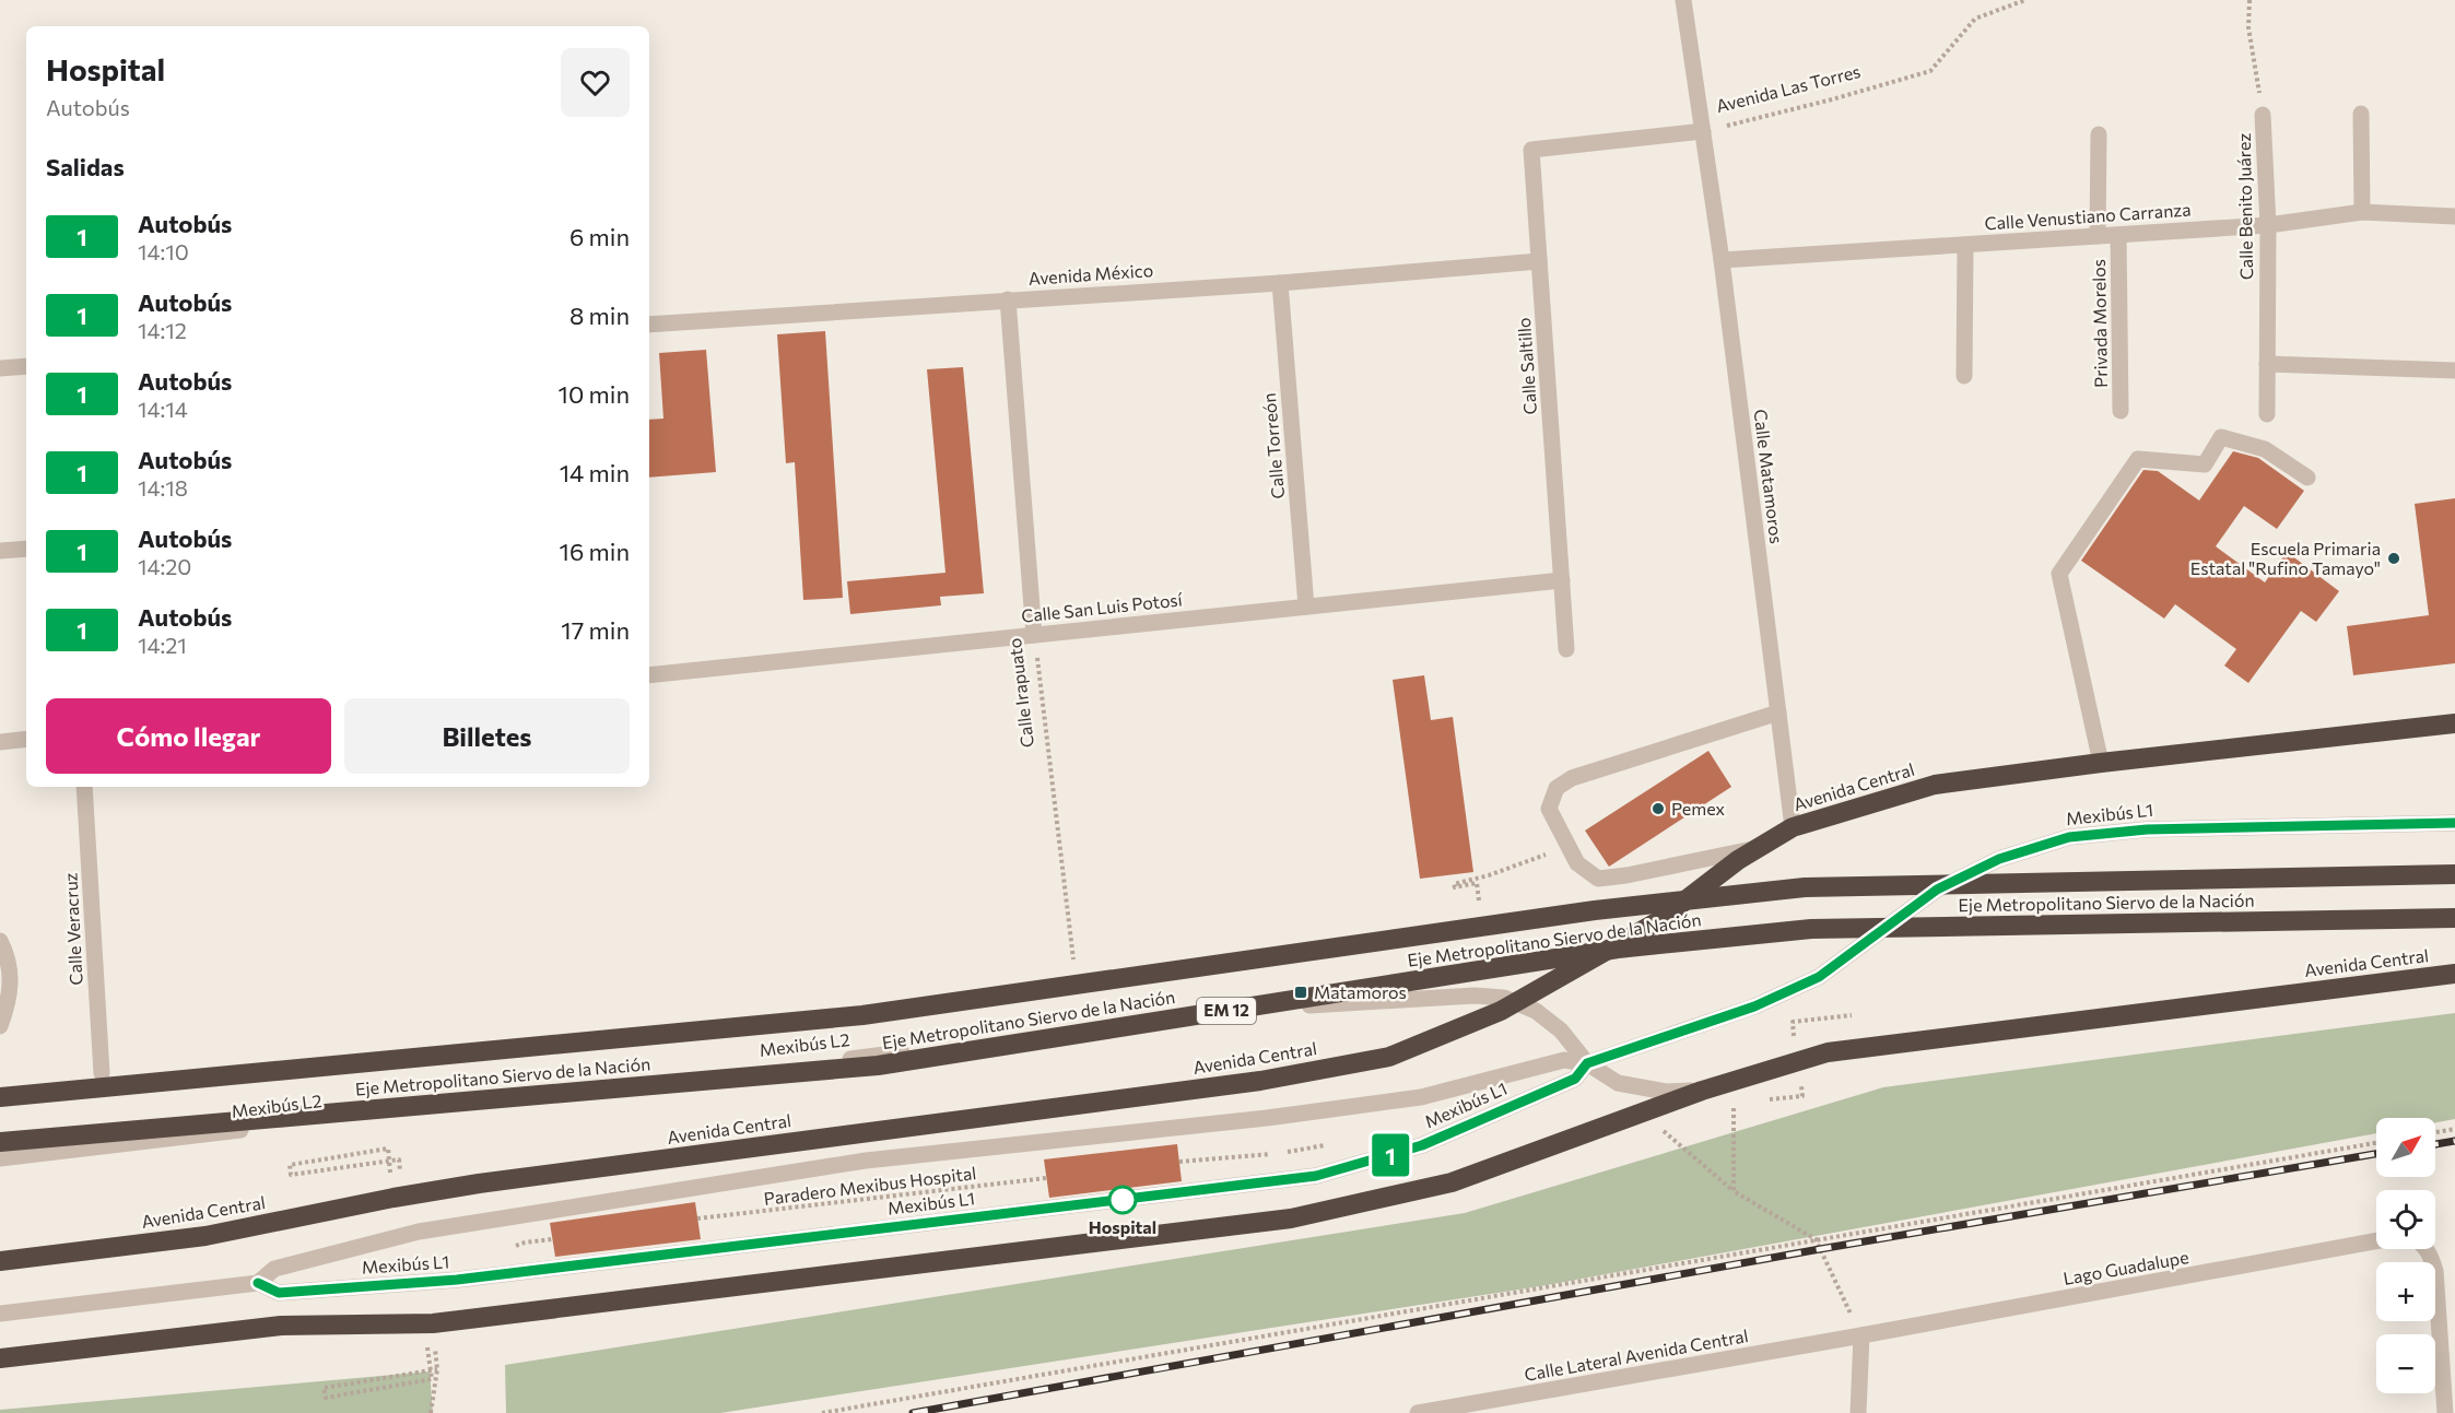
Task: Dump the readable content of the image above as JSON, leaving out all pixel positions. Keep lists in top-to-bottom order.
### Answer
{
  "streets": {
    "highway": ["Avenida Central", "Eje Metropolitano Siervo de la Nación", "EM 12"],
    "street": [
      "Avenida Las Torres",
      "Calle Benito Juárez",
      "Calle Venustiano Carranza",
      "Avenida México",
      "Privada Morelos",
      "Calle Saltillo",
      "Calle Torreón",
      "Calle Matamoros",
      "Calle San Luis Potosí",
      "Calle Irapuato",
      "Mexibús L1",
      "Calle Veracruz",
      "Mexibús L2",
      "Lago Guadalupe",
      "Calle Lateral Avenida Central"
    ],
    "path": ["Paradero Mexibus Hospital"]
  },
  "crossings": [
    ["Avenida Las Torres", "Calle Saltillo"],
    ["Avenida Las Torres", "Calle Matamoros"],
    ["Calle Benito Juárez", "Calle Venustiano Carranza"],
    ["Calle Venustiano Carranza", "Privada Morelos"],
    ["Calle Venustiano Carranza", "Calle Matamoros"],
    ["Avenida México", "Calle Saltillo"],
    ["Avenida México", "Calle Torreón"],
    ["Avenida México", "Calle Irapuato"],
    ["Calle Saltillo", "Calle San Luis Potosí"],
    ["Calle Torreón", "Calle San Luis Potosí"],
    ["Calle Matamoros", "Avenida Central"],
    ["Calle San Luis Potosí", "Calle Irapuato"],
    ["Avenida Central", "Mexibús L2"],
    ["Mexibús L1", "Mexibús L2"],
    ["Lago Guadalupe", "Calle Lateral Avenida Central"]
  ],
  "places": {
    "other": ["Escuela Primaria Estatal \"Rufino Tamayo\"", "Pemex", "Hospital"],
    "transit": ["Matamoros"]
  },
  "lines": ["bus line 1"],
  "north": "top right",
  "page": {
    "on_map": "1",
    "heading": [
      ["Hospital", "Autobús"],
      "Salidas"
    ],
    "list": [
      {
        "mark": "1",
        "name": "Autobús",
        "note": "14:10",
        "value": "6 min"
      },
      {
        "mark": "1",
        "name": "Autobús",
        "note": "14:12",
        "value": "8 min"
      },
      {
        "mark": "1",
        "name": "Autobús",
        "note": "14:14",
        "value": "10 min"
      },
      {
        "mark": "1",
        "name": "Autobús",
        "note": "14:18",
        "value": "14 min"
      },
      {
        "mark": "1",
        "name": "Autobús",
        "note": "14:20",
        "value": "16 min"
      },
      {
        "mark": "1",
        "name": "Autobús",
        "note": "14:21",
        "value": "17 min"
      }
    ],
    "buttons": ["Cómo llegar", "Billetes"],
    "map_buttons": ["+", "−"]
  }
}
